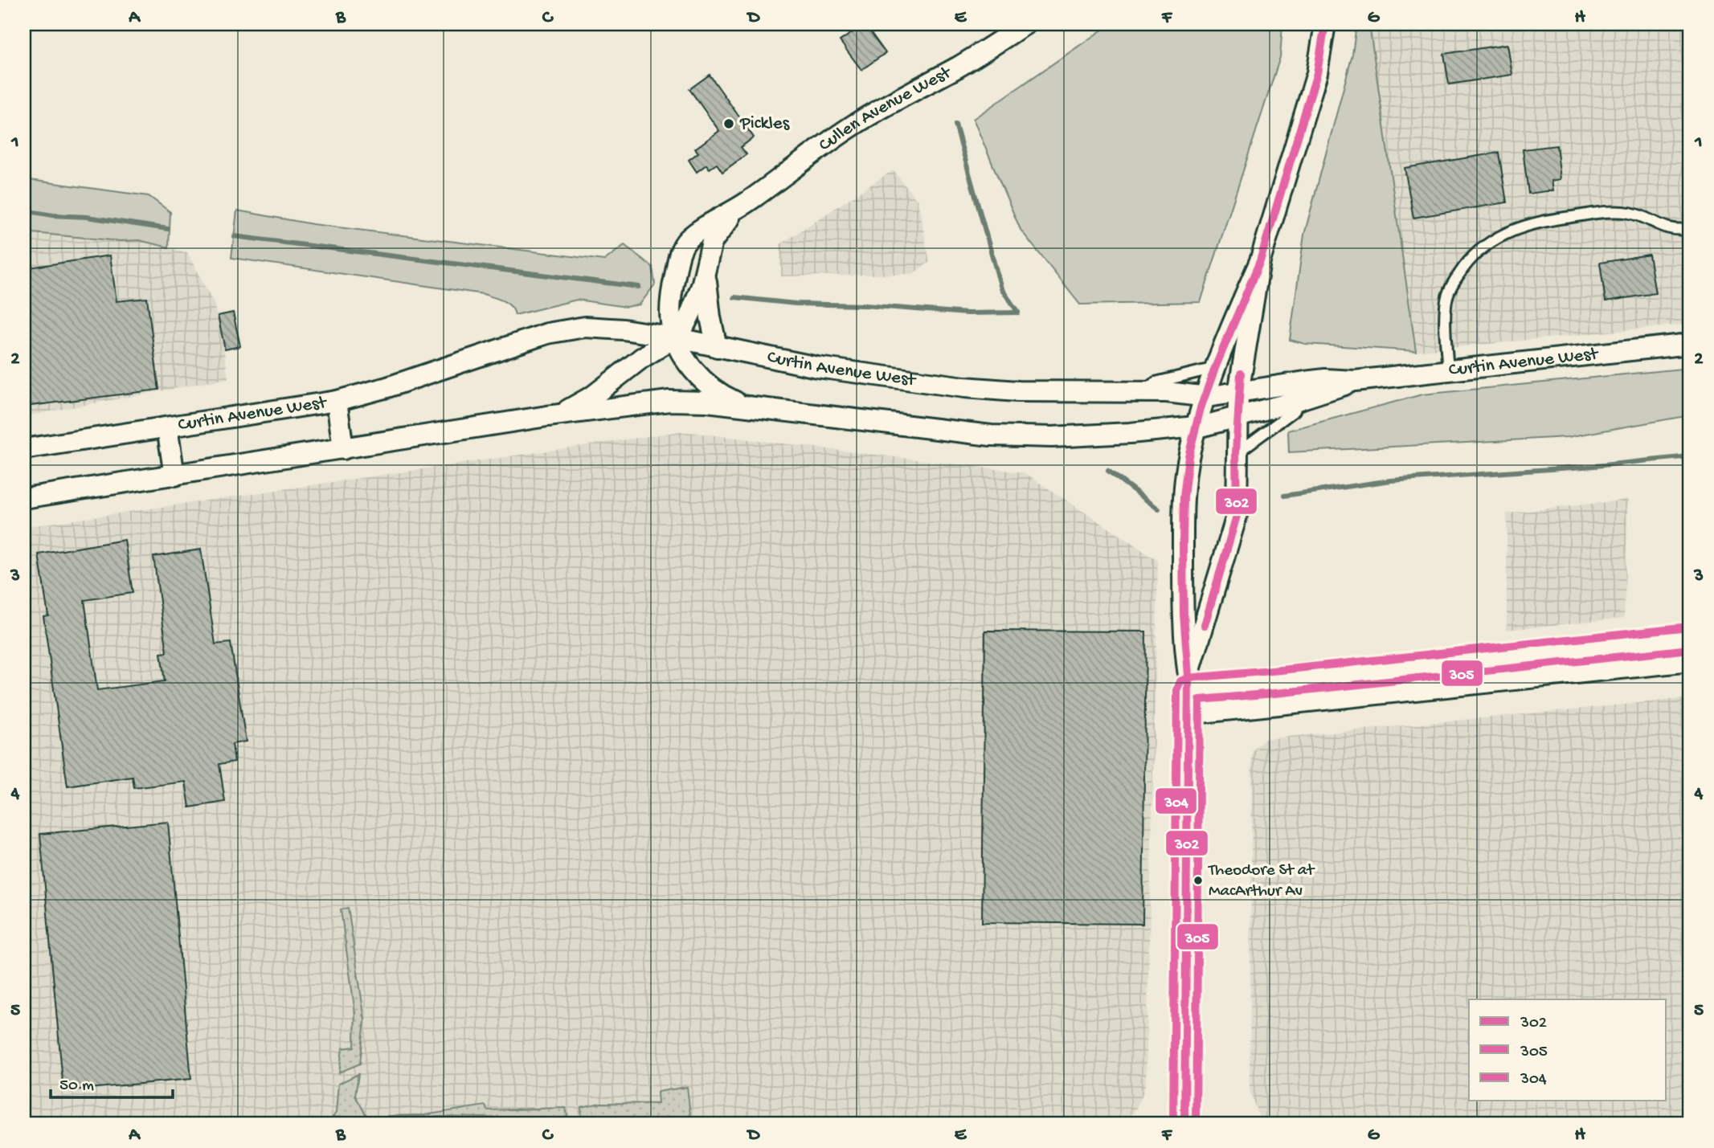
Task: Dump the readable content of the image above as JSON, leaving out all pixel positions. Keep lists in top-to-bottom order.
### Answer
{
  "streets": {
    "street": ["Cullen Avenue West", "Curtin Avenue West"]
  },
  "crossings": [
    ["Cullen Avenue West", "Curtin Avenue West"]
  ],
  "places": ["Pickles", "Theodore St at MacArthur Av"],
  "lines": ["transit line 302", "transit line 304", "transit line 305"],
  "legend": ["302", "305", "304"],
  "scale_bar": "50 m",
  "grid": {
    "columns": [
      "A",
      "B",
      "C",
      "D",
      "E",
      "F",
      "G",
      "H"
    ],
    "rows": [
      "1",
      "2",
      "3",
      "4",
      "5"
    ]
  }
}
